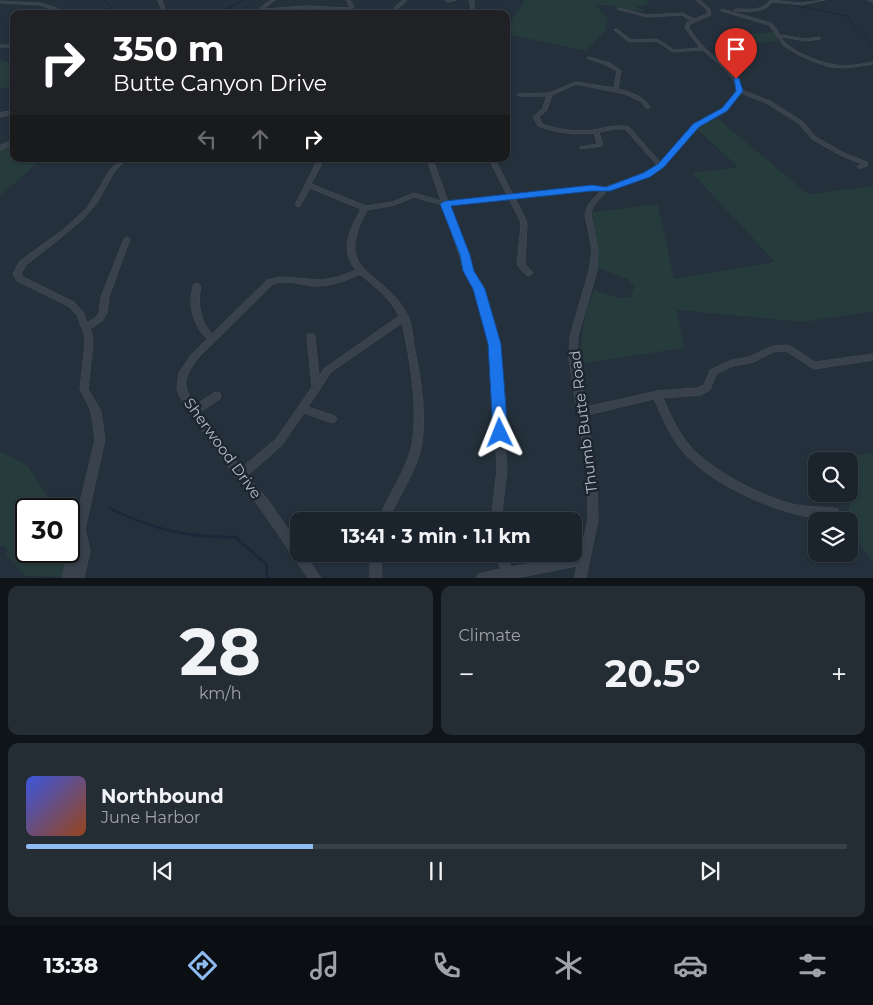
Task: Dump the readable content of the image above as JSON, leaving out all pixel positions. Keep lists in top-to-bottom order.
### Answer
{
  "streets": {
    "street": ["Thumb Butte Road", "Sherwood Drive"]
  },
  "page": {
    "turn": ["350 m", "Butte Canyon Drive"],
    "limit": "30",
    "trip": "13:41 · 3 min · 1.1 km",
    "tile": [
      ["28", "km/h"],
      "Climate"
    ],
    "heat": ["−", "20.5°", "+"],
    "song": ["Northbound", "June Harbor"],
    "tabs": "13:38"
  }
}
